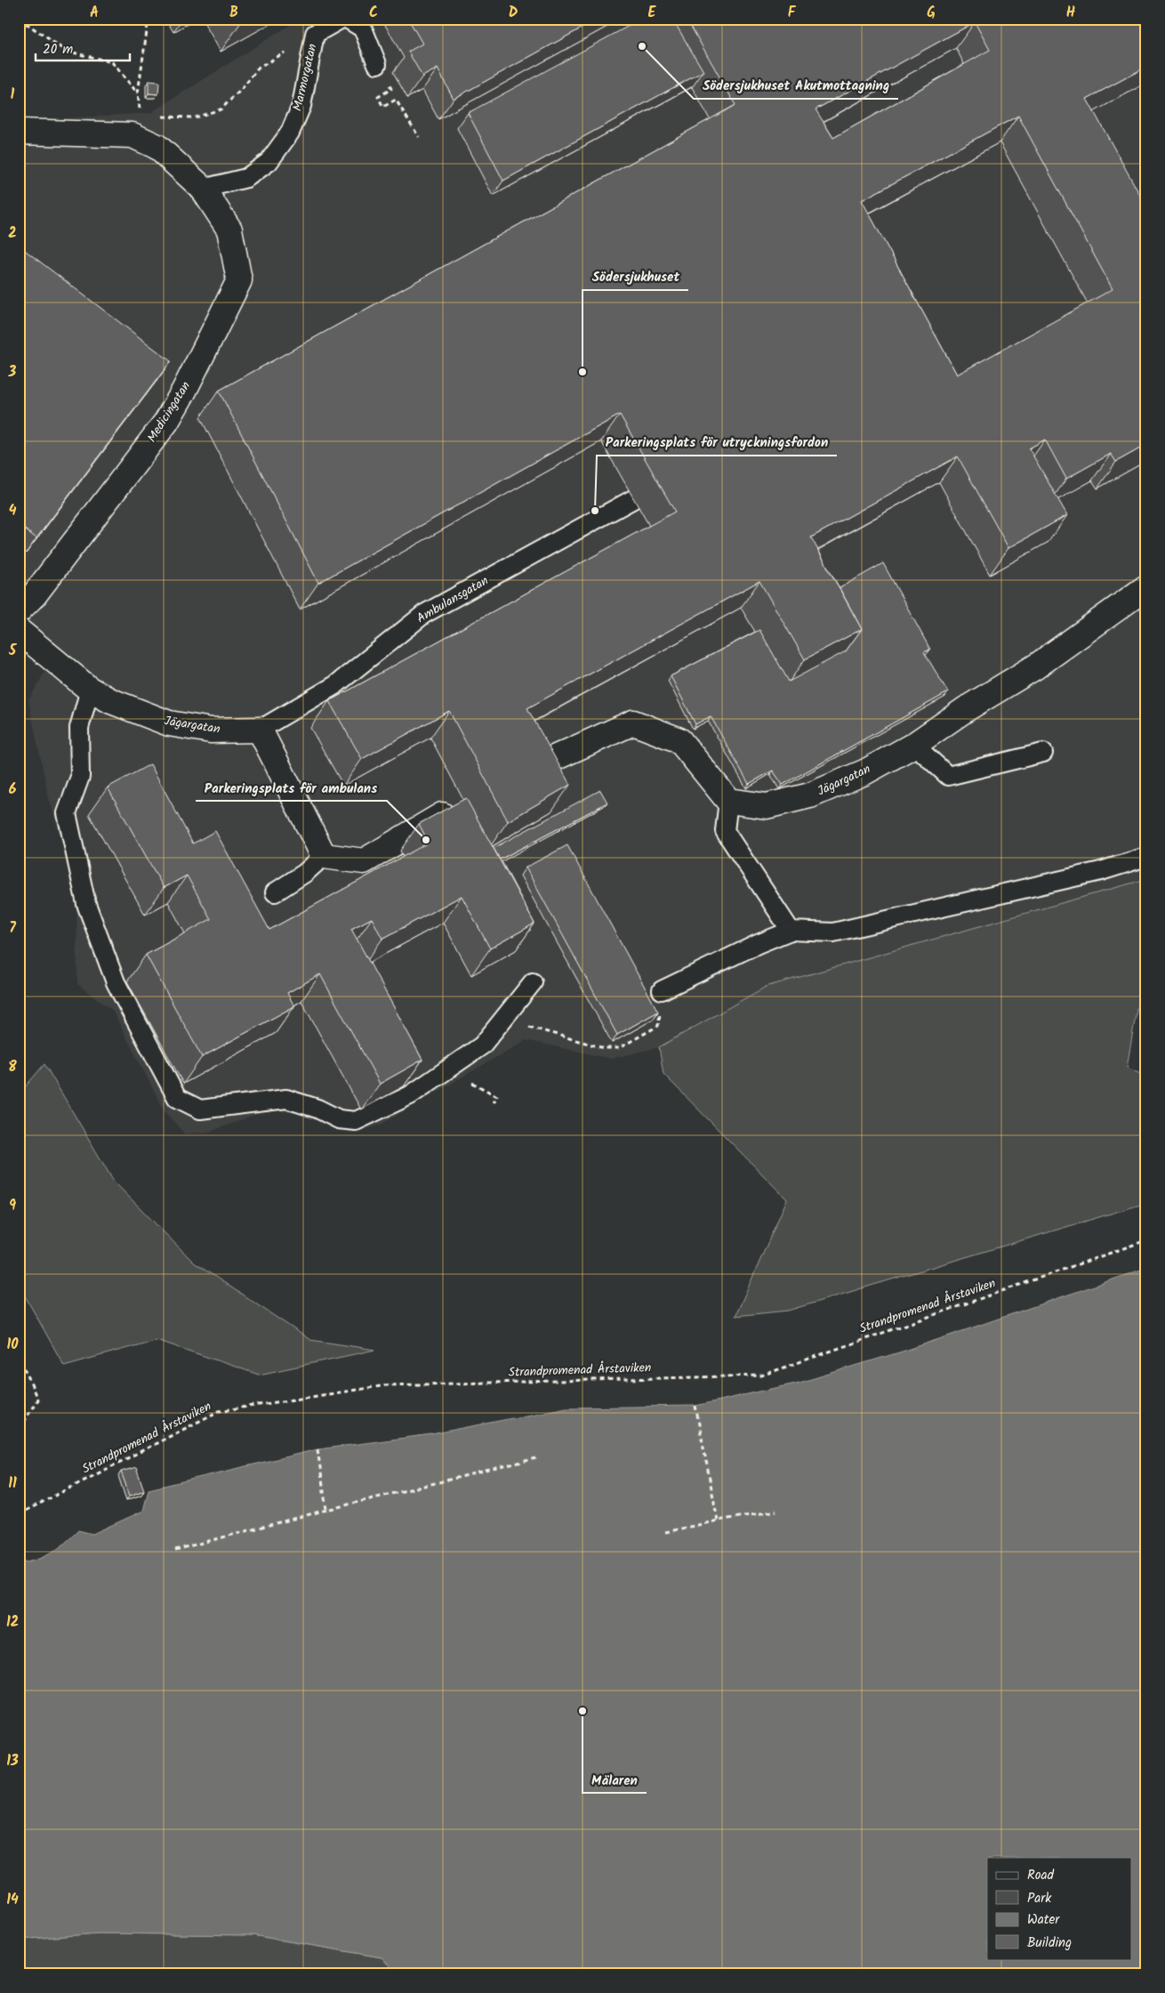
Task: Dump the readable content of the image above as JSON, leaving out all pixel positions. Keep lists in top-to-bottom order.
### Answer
{
  "streets": {
    "street": ["Medicingatan", "Jägargatan"],
    "lane": ["Marmorgatan", "Ambulansgatan"],
    "path": ["Strandpromenad Årstaviken"]
  },
  "crossings": [
    ["Marmorgatan", "Medicingatan"],
    ["Ambulansgatan", "Jägargatan"]
  ],
  "places": [
    "Södersjukhuset Akutmottagning",
    "Södersjukhuset",
    "Parkeringsplats för utryckningsfordon",
    "Parkeringsplats för ambulans",
    "Mälaren"
  ],
  "legend": [
    "Road",
    "Park",
    "Water",
    "Building"
  ],
  "scale_bar": "20 m",
  "grid": {
    "columns": [
      "A",
      "B",
      "C",
      "D",
      "E",
      "F",
      "G",
      "H"
    ],
    "rows": [
      "1",
      "2",
      "3",
      "4",
      "5",
      "6",
      "7",
      "8",
      "9",
      "10",
      "11",
      "12",
      "13",
      "14"
    ]
  }
}
